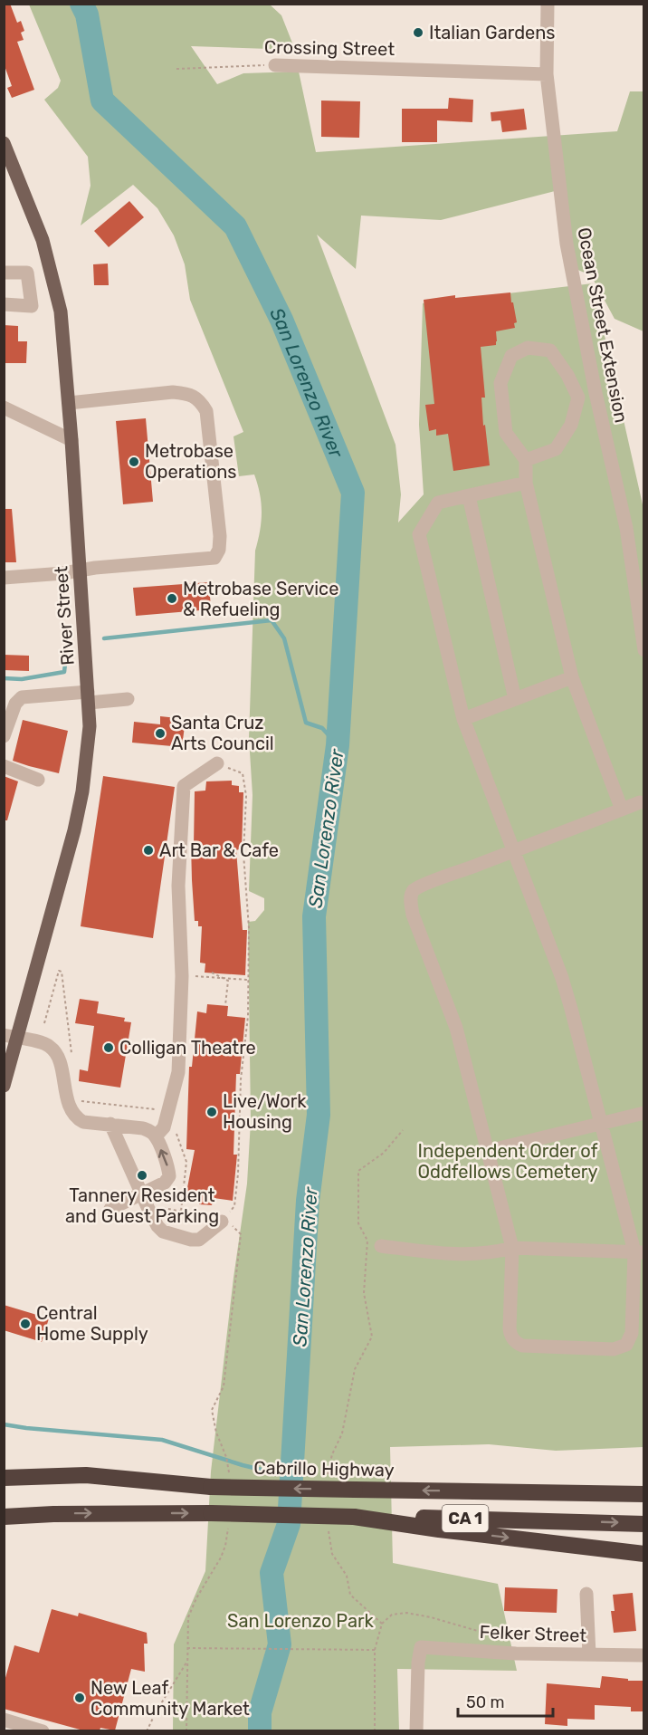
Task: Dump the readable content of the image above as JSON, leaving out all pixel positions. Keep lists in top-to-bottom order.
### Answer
{
  "streets": {
    "highway": ["Cabrillo Highway", "CA 1"],
    "main road": ["River Street"],
    "street": ["Crossing Street", "Ocean Street Extension", "Felker Street"]
  },
  "crossings": [
    ["Crossing Street", "Ocean Street Extension"]
  ],
  "water": ["San Lorenzo River"],
  "parks": ["Independent Order of Oddfellows Cemetery", "San Lorenzo Park"],
  "places": [
    "Italian Gardens",
    "Metrobase Operations",
    "Metrobase Service & Refueling",
    "Santa Cruz Arts Council",
    "Art Bar & Cafe",
    "Colligan Theatre",
    "Live/Work Housing",
    "Tannery Resident and Guest Parking",
    "Central Home Supply",
    "New Leaf Community Market"
  ],
  "scale_bar": "50 m"
}
